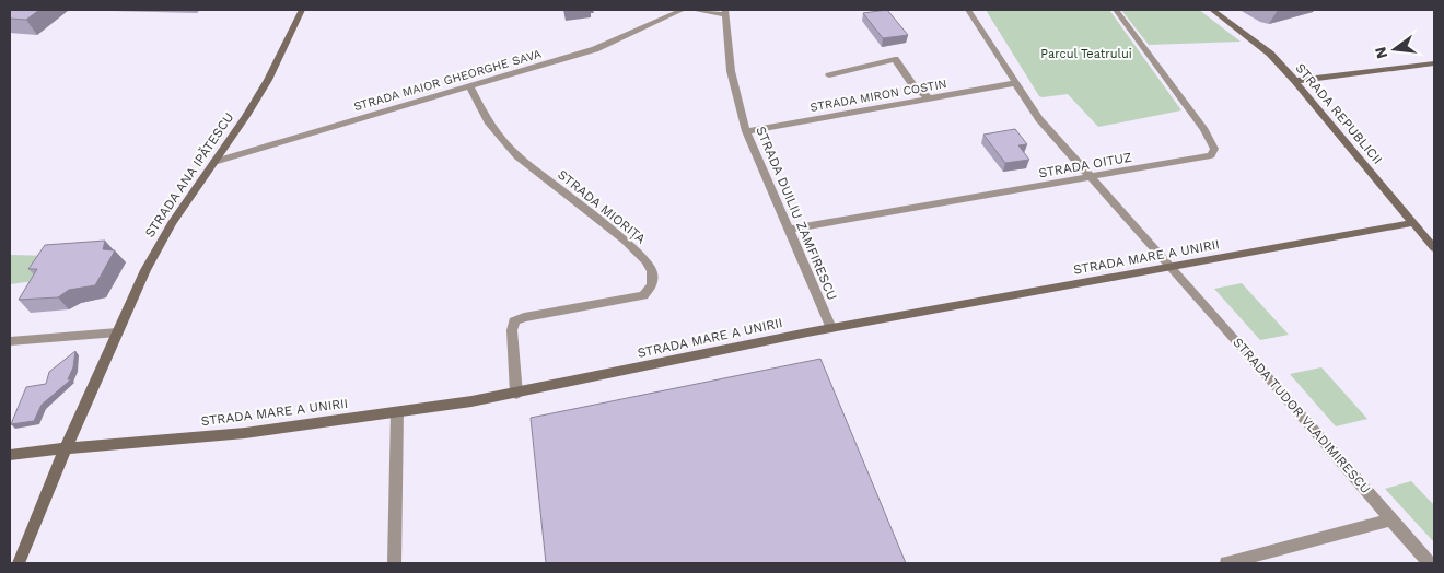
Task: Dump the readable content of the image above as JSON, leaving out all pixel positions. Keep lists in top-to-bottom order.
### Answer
{
  "streets": {
    "main road": ["STRADA REPUBLICII", "STRADA ANA IPĂTESCU", "STRADA MARE A UNIRII"],
    "street": [
      "STRADA MAIOR GHEORGHE SAVA",
      "STRADA MIRON COSTIN",
      "STRADA OITUZ",
      "STRADA MIORIȚA",
      "STRADA DUILIU ZAMFIRESCU",
      "STRADA TUDOR VLADIMIRESCU"
    ]
  },
  "crossings": [
    ["STRADA MAIOR GHEORGHE SAVA", "STRADA ANA IPĂTESCU"],
    ["STRADA MAIOR GHEORGHE SAVA", "STRADA MIORIȚA"],
    ["STRADA MIRON COSTIN", "STRADA DUILIU ZAMFIRESCU"],
    ["STRADA MIRON COSTIN", "STRADA TUDOR VLADIMIRESCU"],
    ["STRADA REPUBLICII", "STRADA MARE A UNIRII"],
    ["STRADA OITUZ", "STRADA DUILIU ZAMFIRESCU"],
    ["STRADA OITUZ", "STRADA TUDOR VLADIMIRESCU"],
    ["STRADA ANA IPĂTESCU", "STRADA MARE A UNIRII"],
    ["STRADA MIORIȚA", "STRADA MARE A UNIRII"],
    ["STRADA DUILIU ZAMFIRESCU", "STRADA MARE A UNIRII"],
    ["STRADA MARE A UNIRII", "STRADA TUDOR VLADIMIRESCU"]
  ],
  "parks": ["Parcul Teatrului"],
  "north": "left"
}
